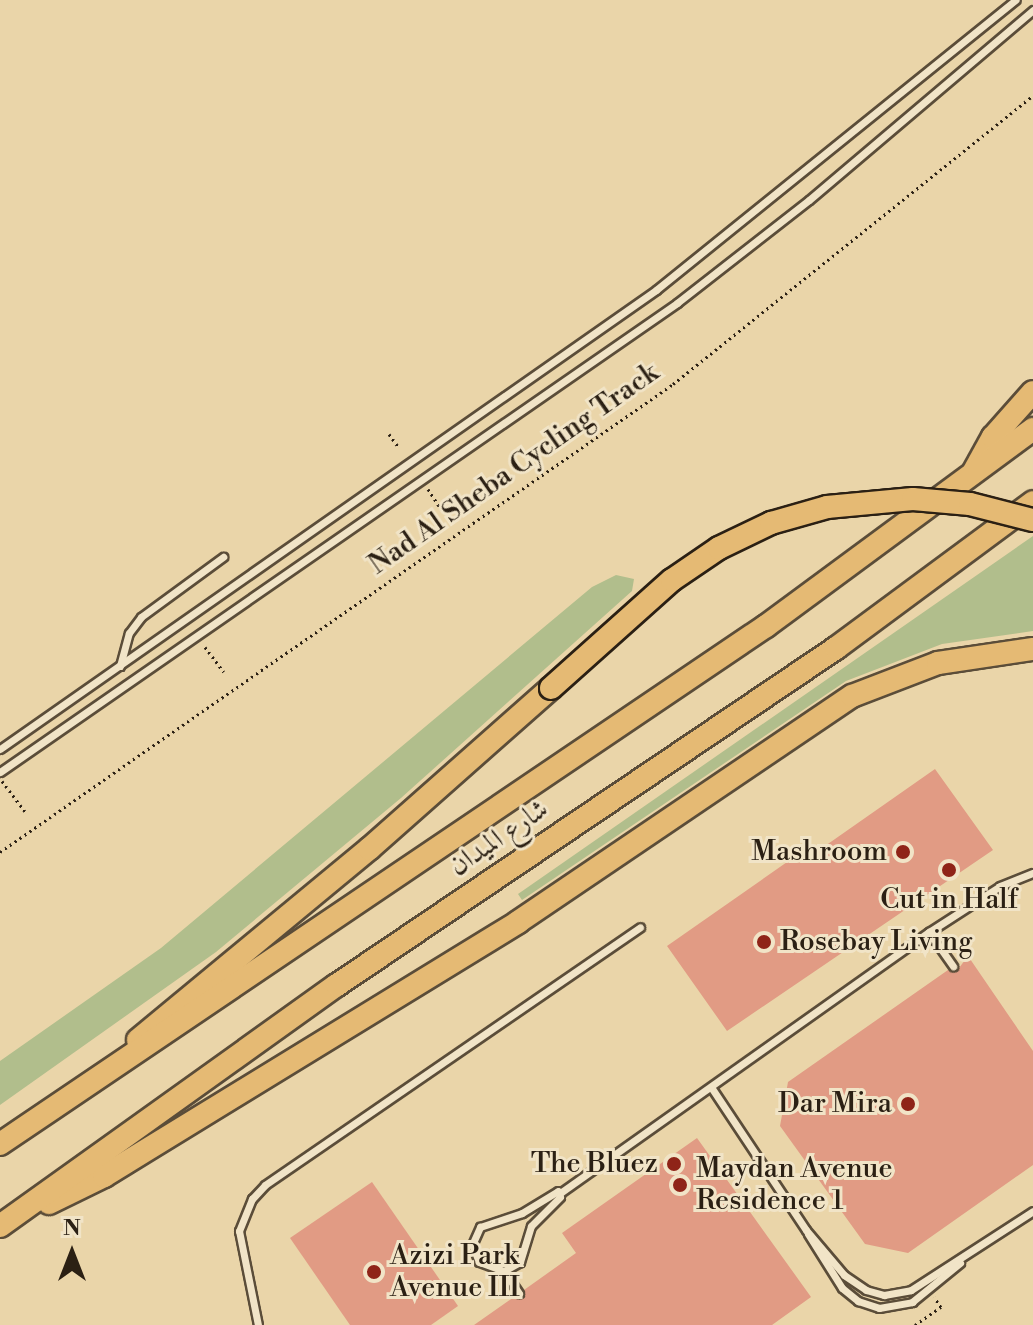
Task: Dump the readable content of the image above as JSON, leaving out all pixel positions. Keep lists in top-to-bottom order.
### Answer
{
  "streets": {
    "main road": ["شارع الميدان"],
    "path": ["Nad Al Sheba Cycling Track"]
  },
  "places": [
    "Mashroom",
    "Cut in Half",
    "Rosebay Living",
    "Dar Mira",
    "The Bluez",
    "Maydan Avenue Residence 1",
    "Azizi Park Avenue III"
  ],
  "north": "top"
}
